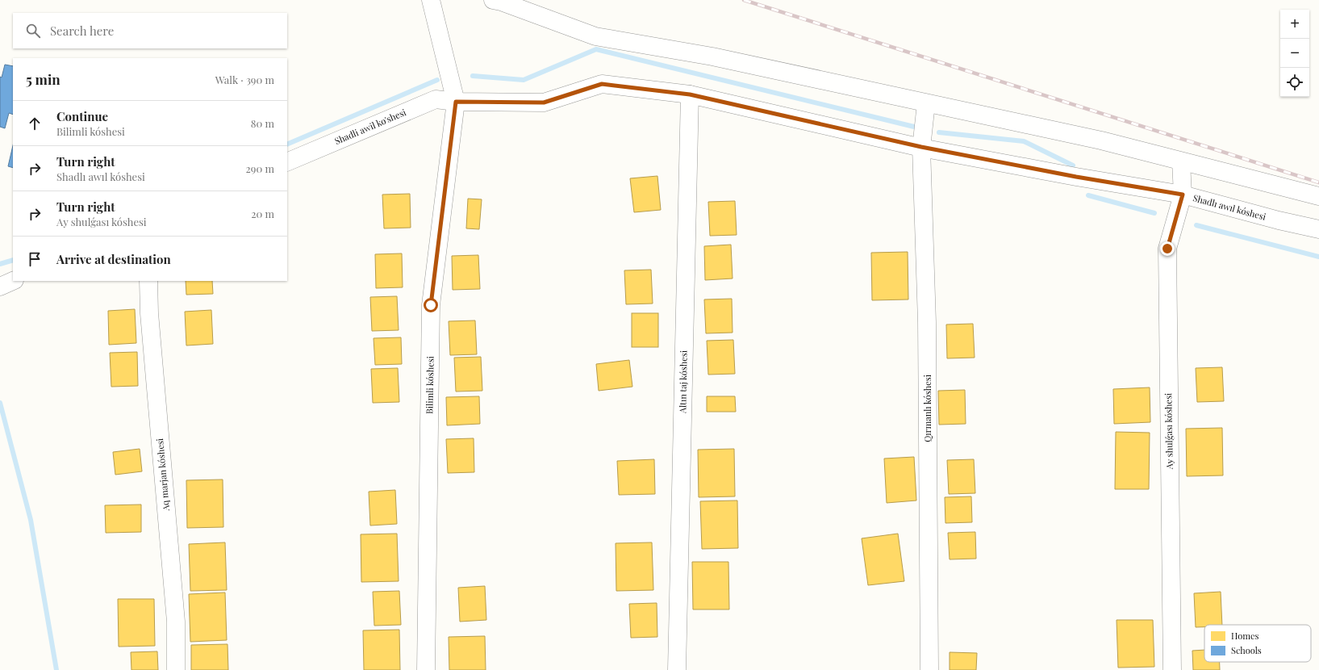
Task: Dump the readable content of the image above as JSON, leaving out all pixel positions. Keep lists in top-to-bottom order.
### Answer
{
  "streets": {
    "street": [
      "Shadli awil ko'shesi",
      "Shadlı awıl kóshesi",
      "Altın taj kóshesi",
      "Bilimli kóshesi",
      "Qırmanlı kóshesi",
      "Ay shulǵası kóshesi",
      "Aq marjan kóshesi"
    ]
  },
  "crossings": [
    ["Shadli awil ko'shesi", "Shadlı awıl kóshesi"],
    ["Shadli awil ko'shesi", "Bilimli kóshesi"],
    ["Shadlı awıl kóshesi", "Altın taj kóshesi"],
    ["Shadlı awıl kóshesi", "Bilimli kóshesi"],
    ["Shadlı awıl kóshesi", "Qırmanlı kóshesi"],
    ["Shadlı awıl kóshesi", "Ay shulǵası kóshesi"]
  ],
  "legend": ["Homes", "Schools"],
  "page": {
    "map_buttons": ["+", "−"],
    "search": "Search here",
    "heading": ["5 min", "Walk · 390 m"],
    "list": [
      ["Continue", "Bilimli kóshesi", "80 m"],
      ["Turn right", "Shadlı awıl kóshesi", "290 m"],
      ["Turn right", "Ay shulǵası kóshesi", "20 m"],
      "Arrive at destination"
    ]
  }
}
